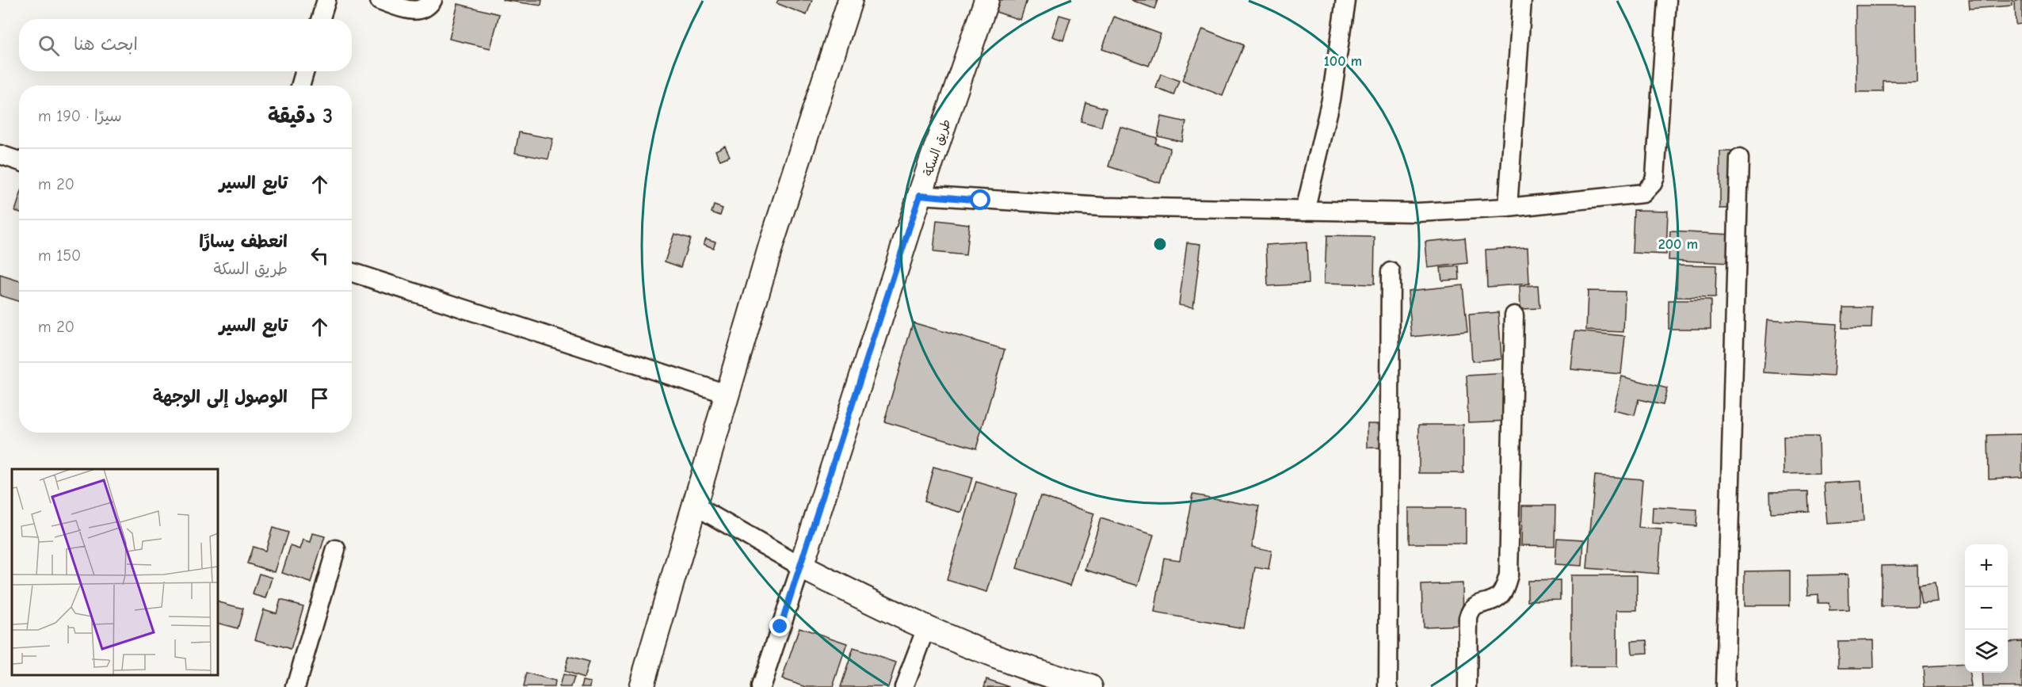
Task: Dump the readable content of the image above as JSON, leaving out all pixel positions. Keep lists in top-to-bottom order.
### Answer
{
  "streets": {
    "main road": ["طريق السكة"]
  },
  "page": {
    "search": "ابحث هنا",
    "heading": ["3 دقيقة", "سيرًا · 190 m"],
    "list": [
      ["تابع السير", "20 m"],
      ["انعطف يسارًا", "طريق السكة", "150 m"],
      ["تابع السير", "20 m"],
      "الوصول إلى الوجهة"
    ],
    "map_buttons": ["+", "−"]
  },
  "rings": ["100 m", "200 m"]
}
